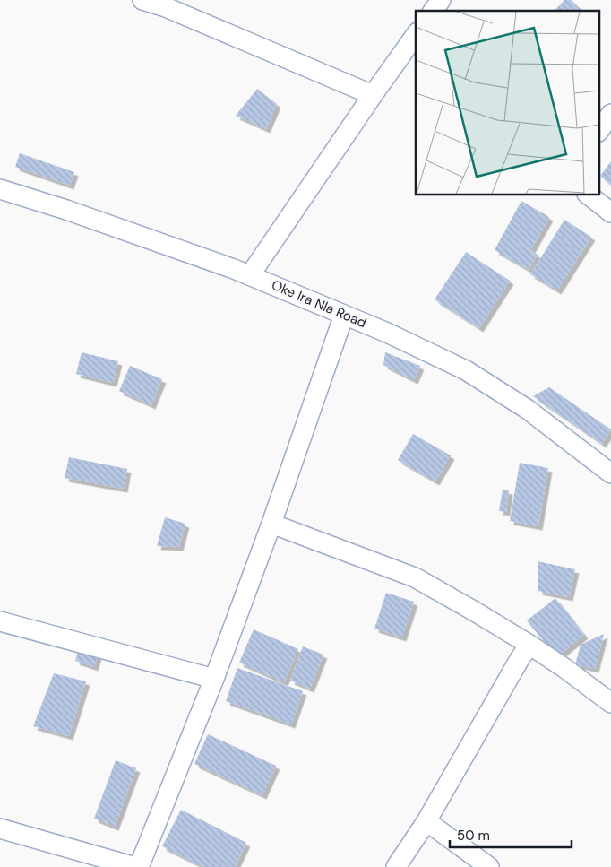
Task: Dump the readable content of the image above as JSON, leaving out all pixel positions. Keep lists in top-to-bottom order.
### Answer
{
  "streets": {
    "street": ["Oke Ira Nla Road"]
  },
  "scale_bar": "50 m"
}
